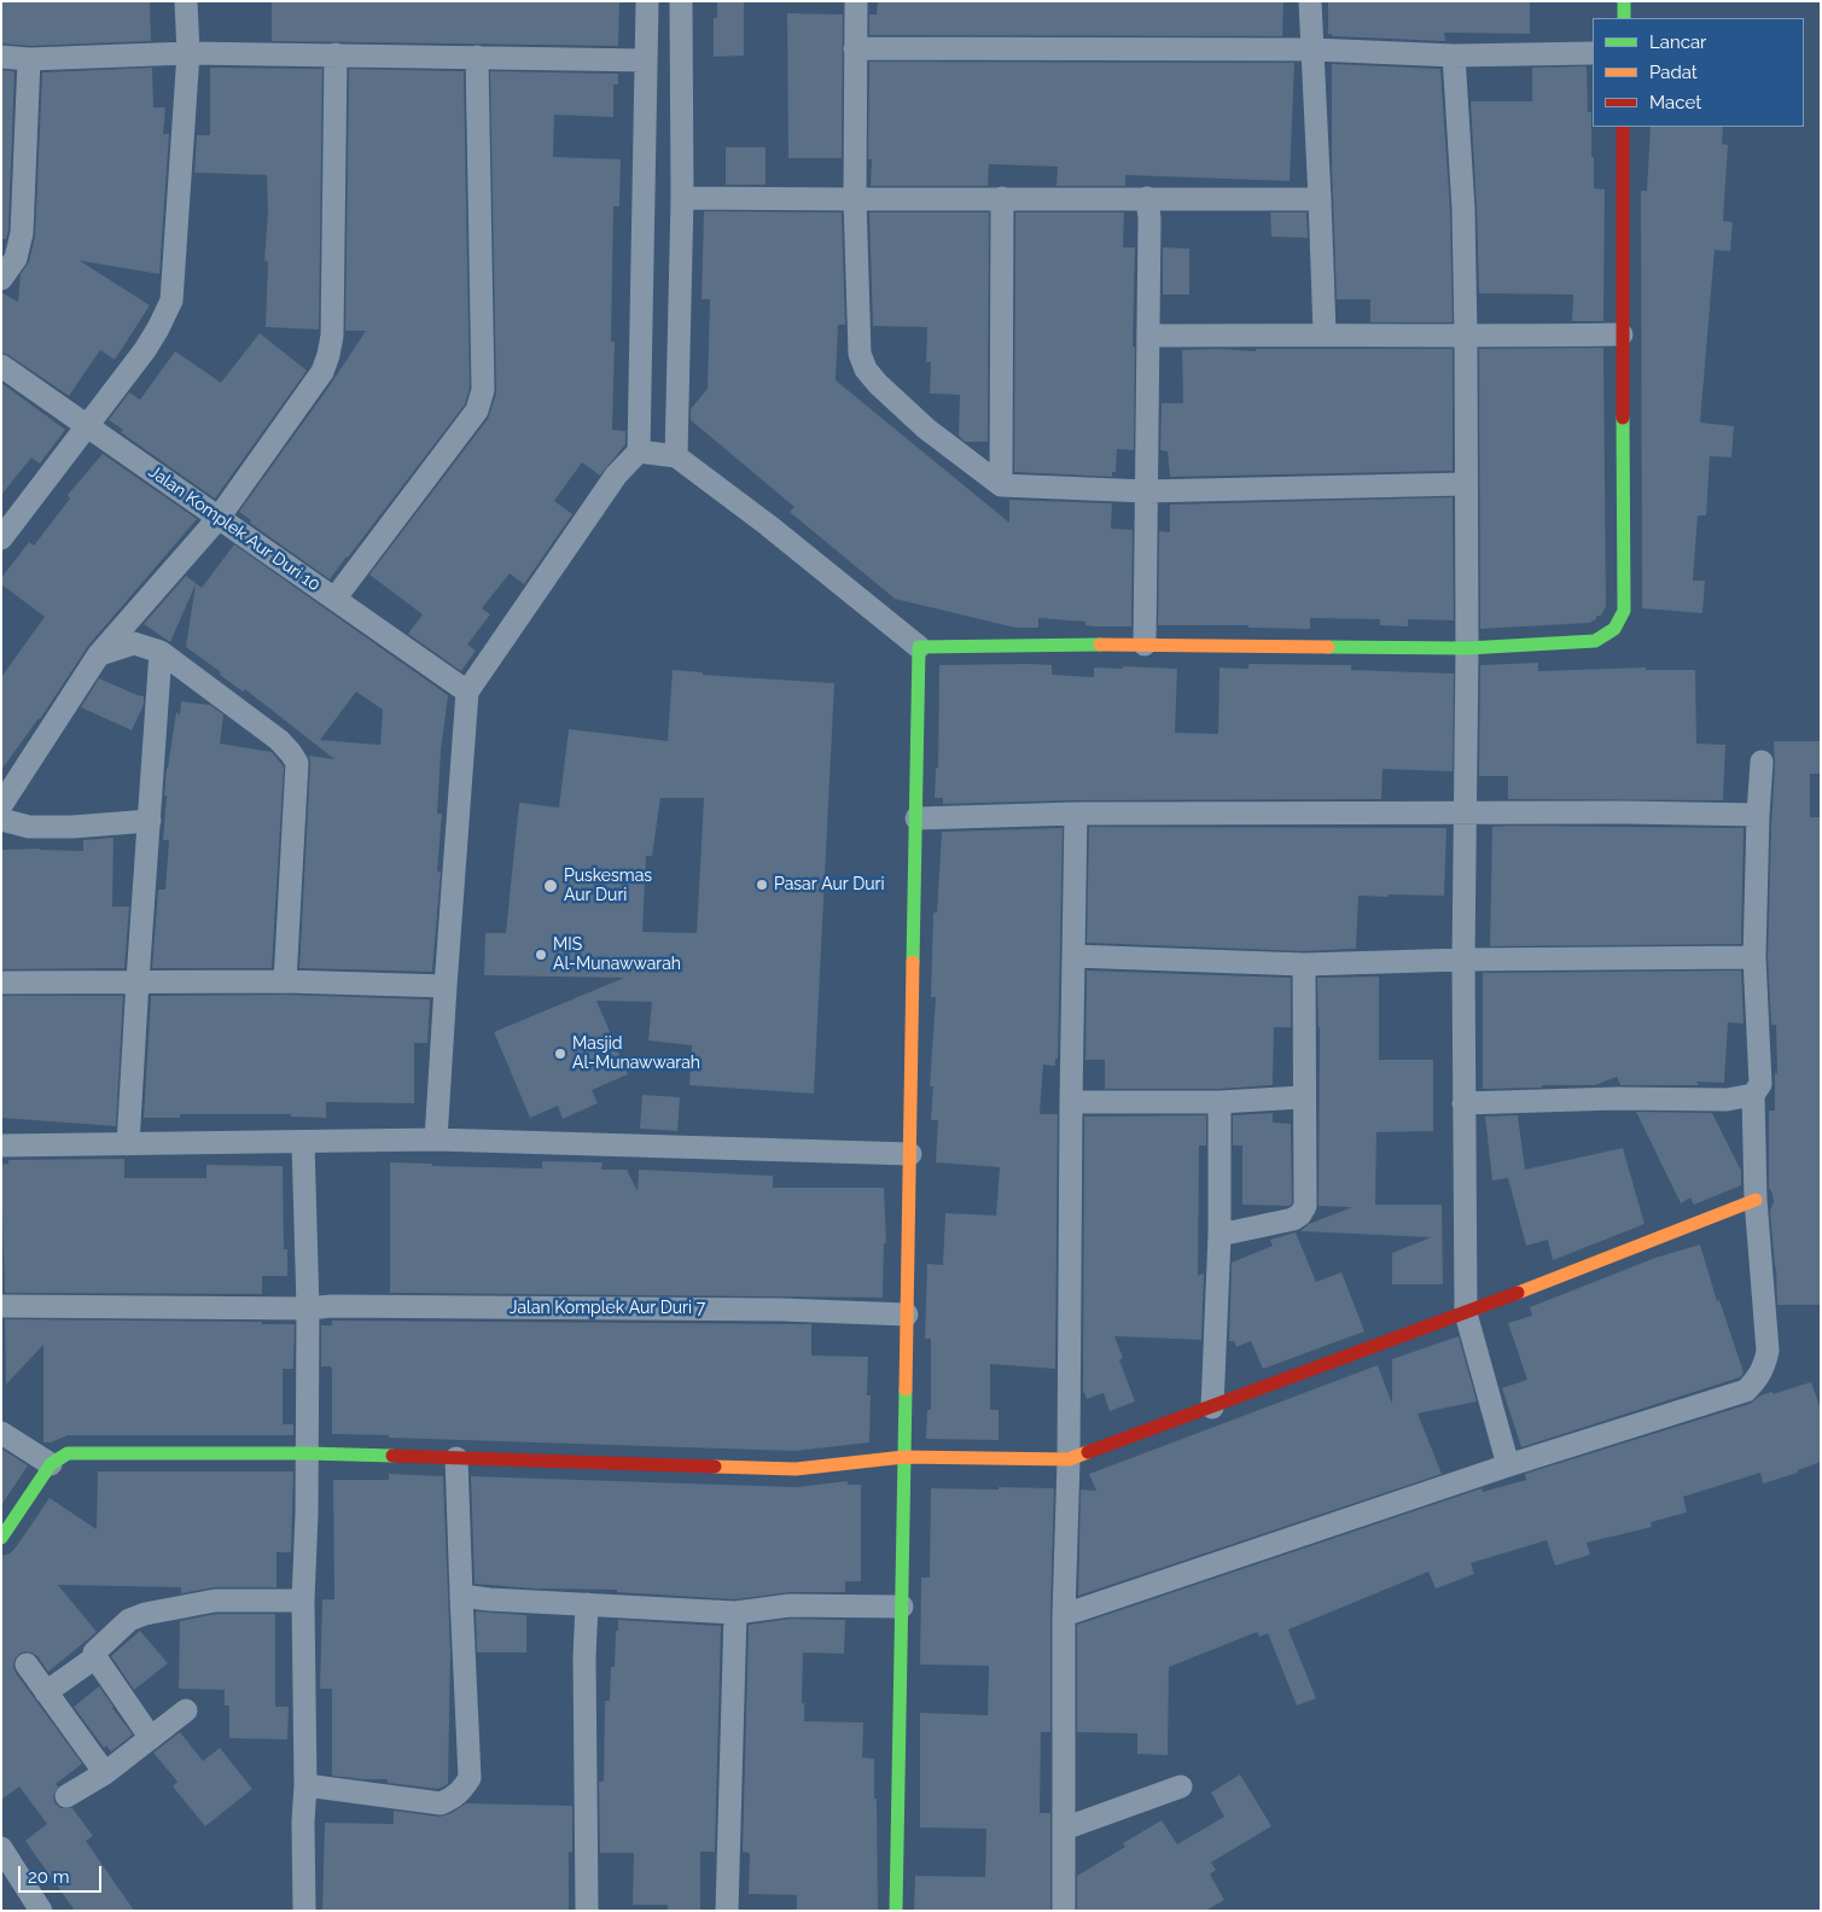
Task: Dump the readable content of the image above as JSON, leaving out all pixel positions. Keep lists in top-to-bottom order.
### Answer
{
  "streets": {
    "street": ["Jalan Komplek Aur Duri 10", "Jalan Komplek Aur Duri 7"]
  },
  "places": [
    "Pasar Aur Duri",
    "Puskesmas Aur Duri",
    "MIS Al-Munawwarah",
    "Masjid Al-Munawwarah"
  ],
  "legend": ["Lancar", "Padat", "Macet"],
  "scale_bar": "20 m"
}
